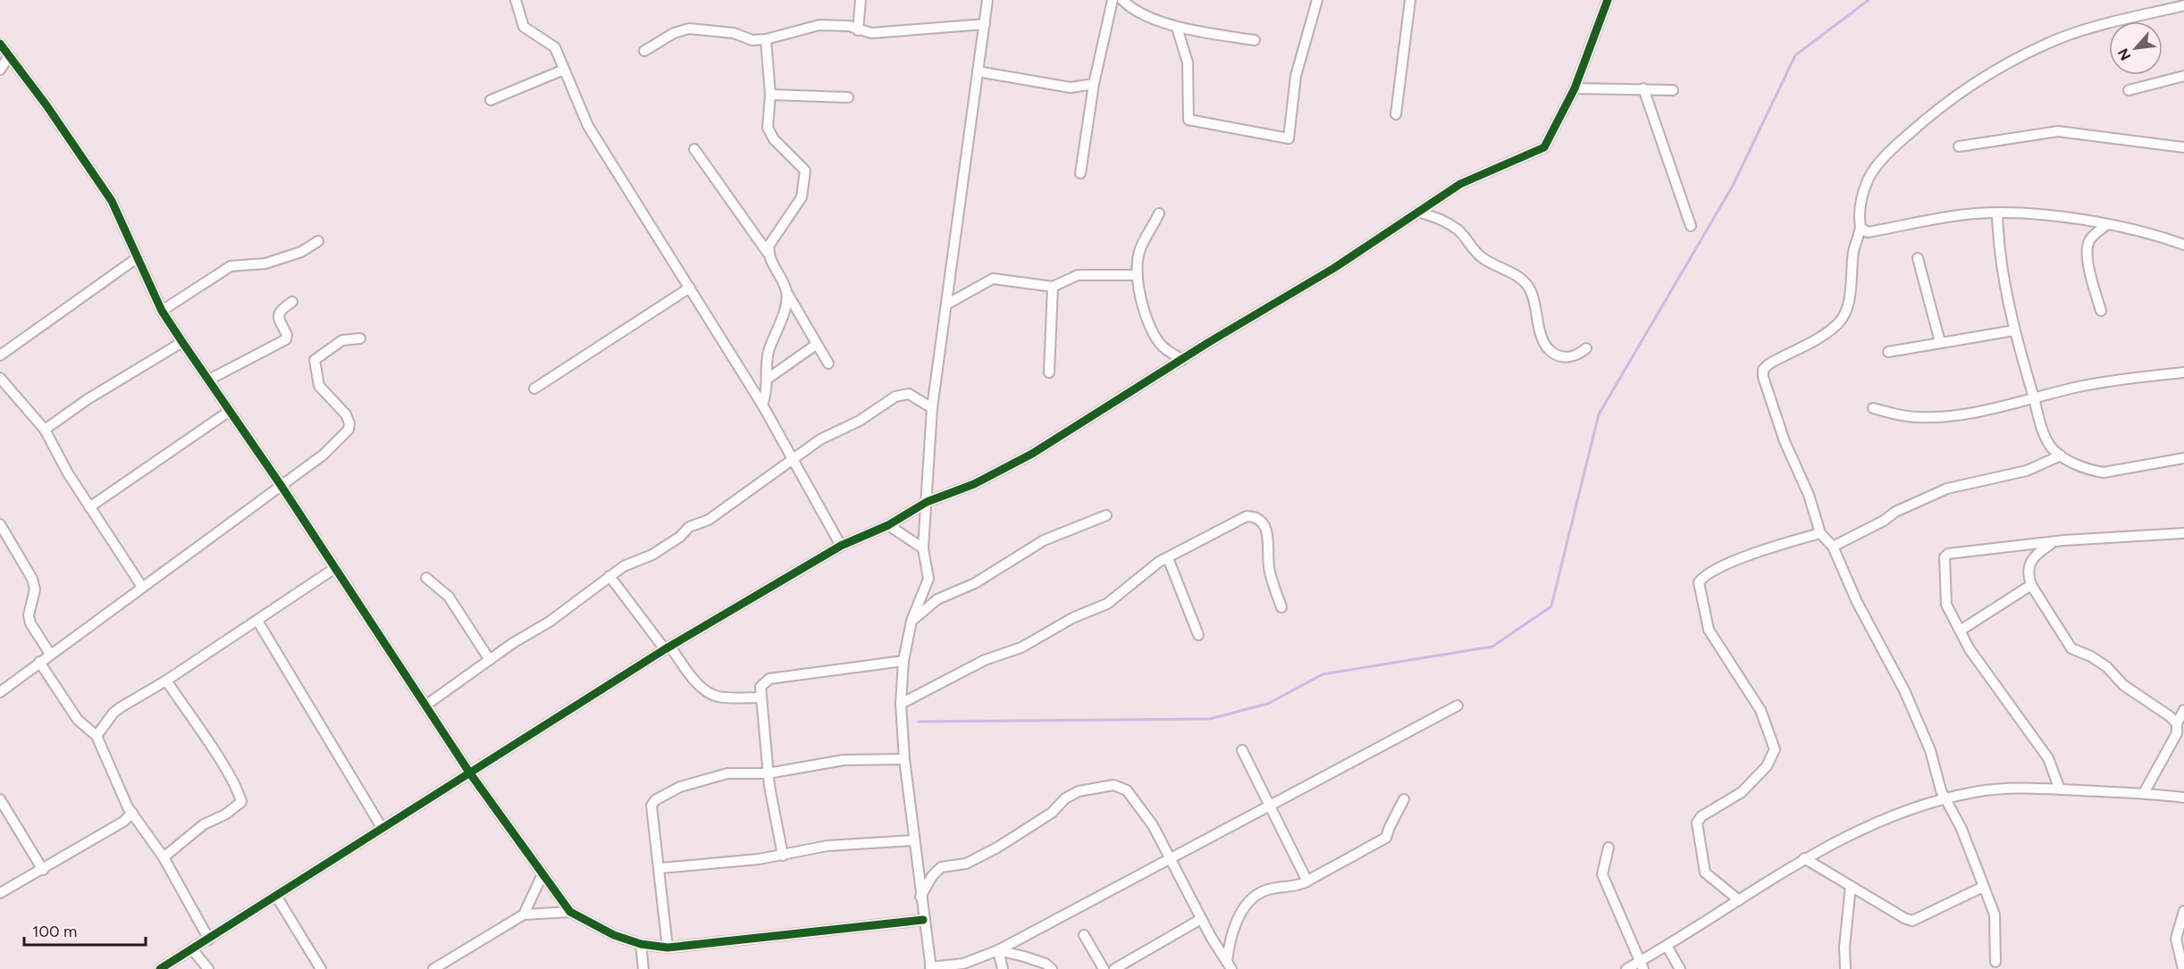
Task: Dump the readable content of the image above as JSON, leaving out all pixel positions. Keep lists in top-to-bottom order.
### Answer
{
  "scale_bar": "100 m",
  "north": "bottom left"
}
